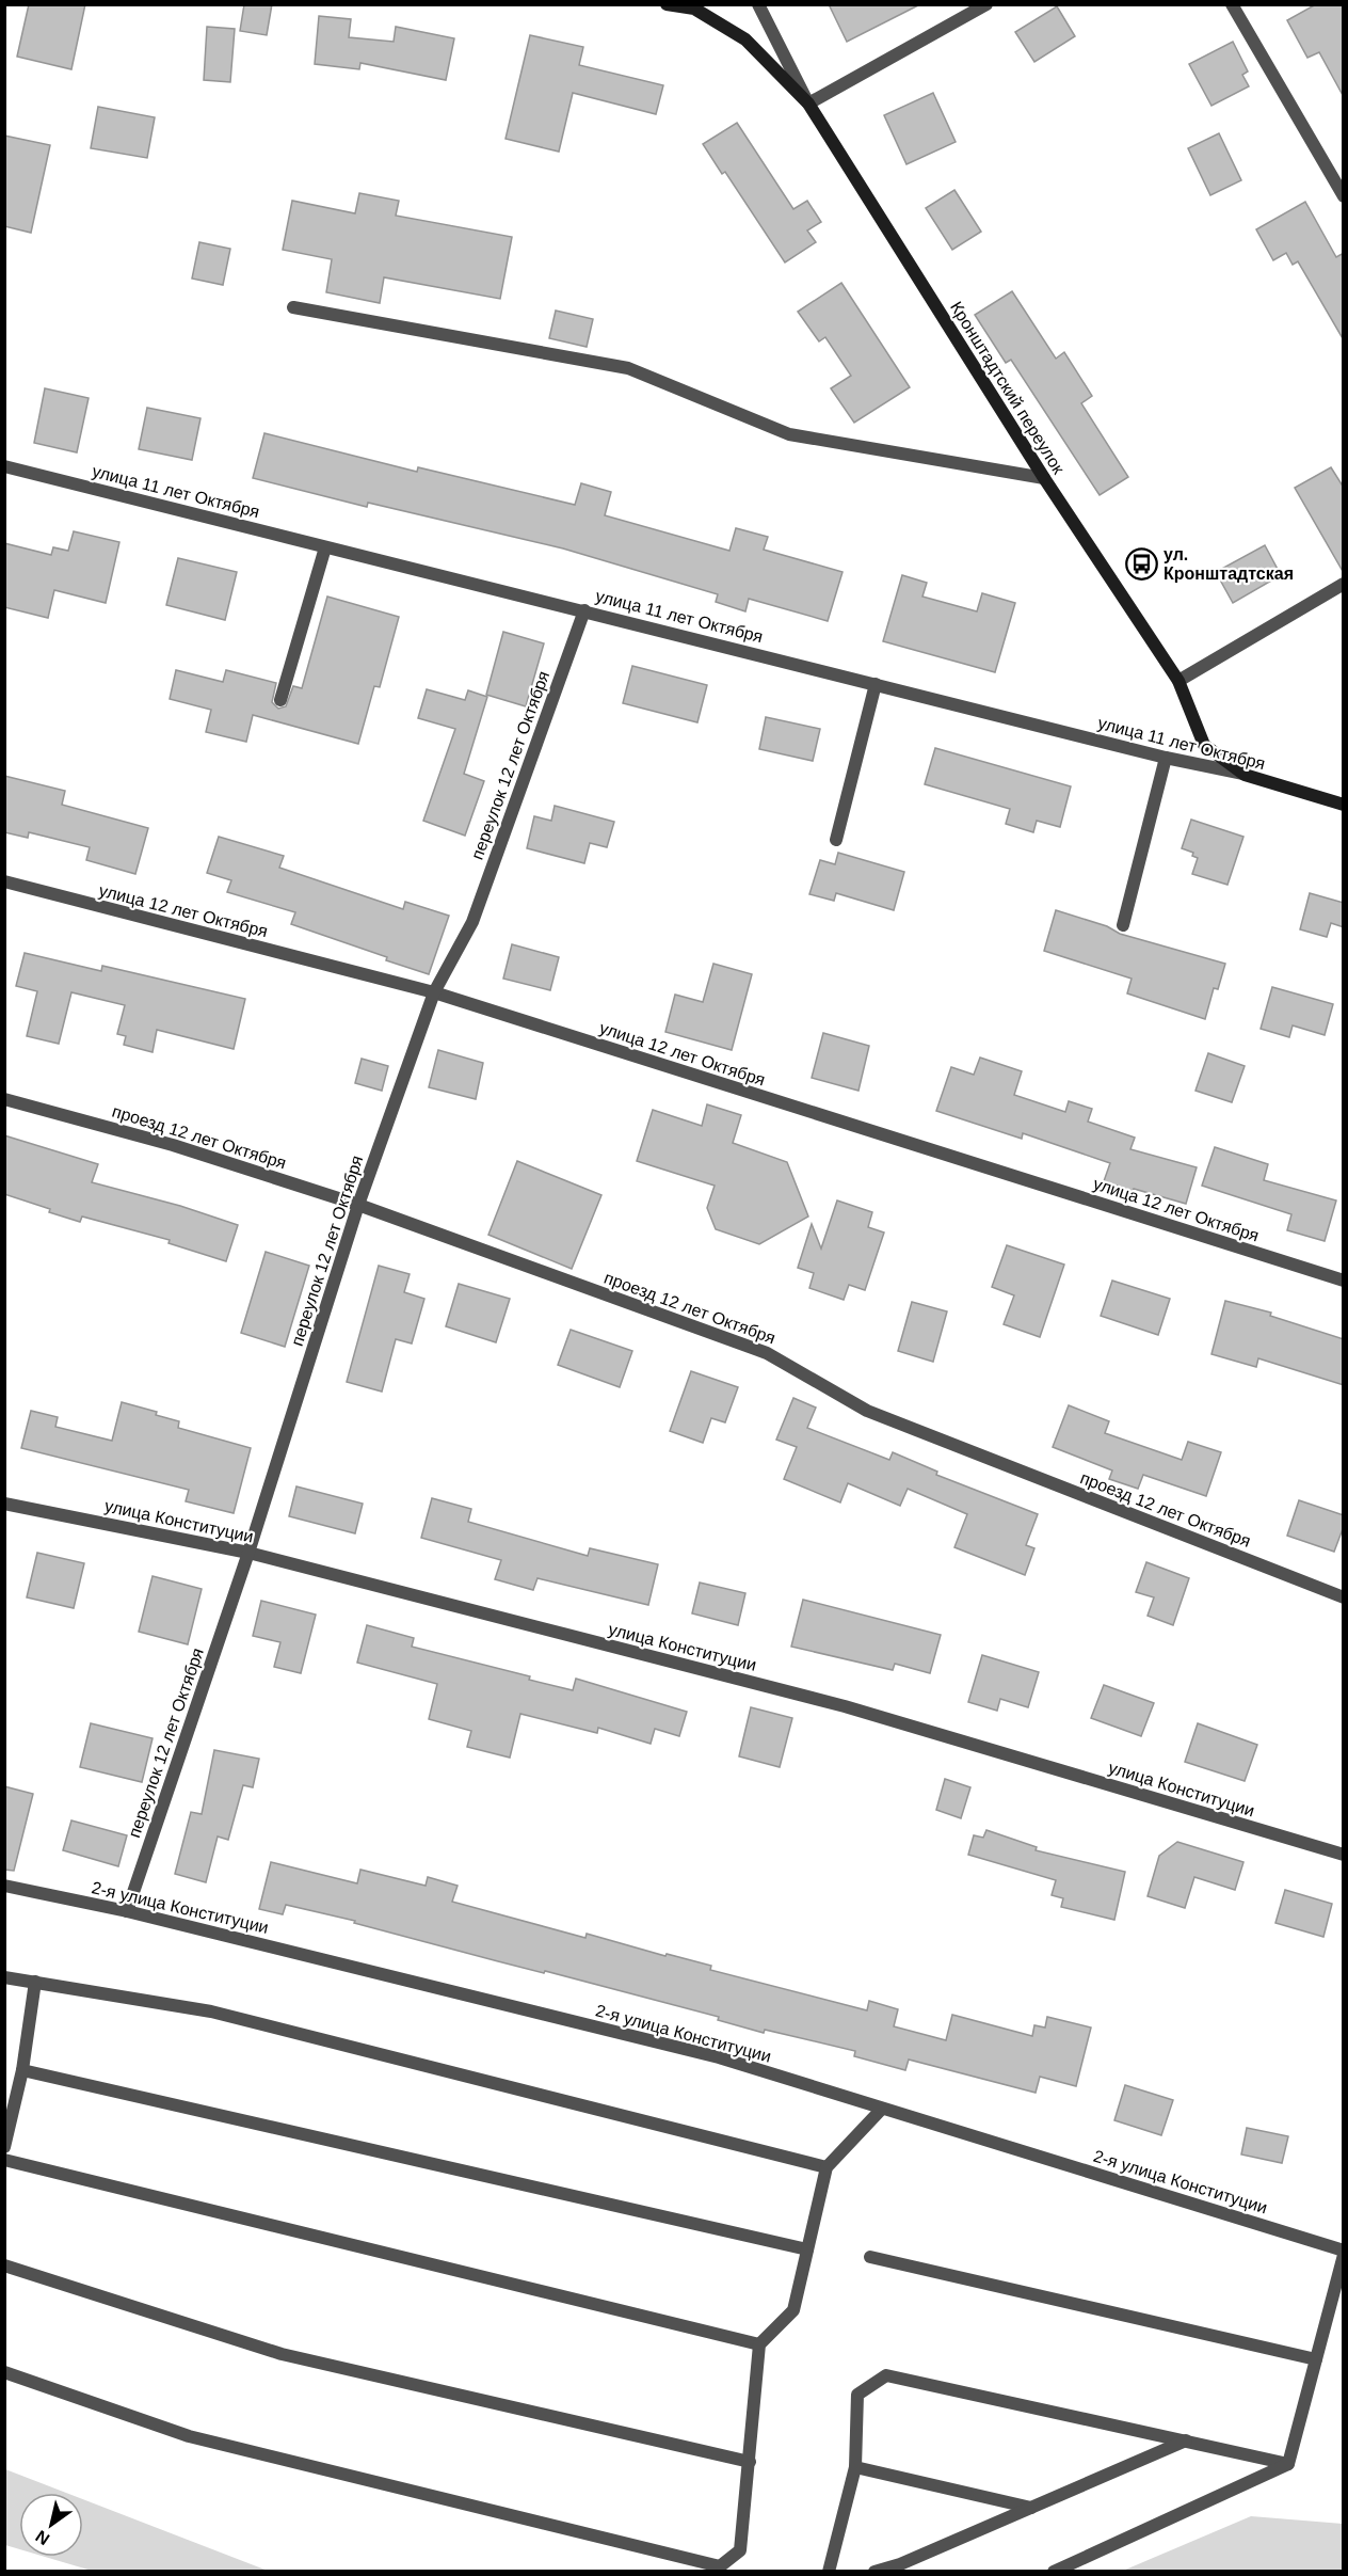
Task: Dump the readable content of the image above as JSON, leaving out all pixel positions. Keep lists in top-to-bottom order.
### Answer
{
  "streets": {
    "street": [
      "Кронштадтский переулок",
      "улица 11 лет Октября",
      "переулок 12 лет Октября",
      "улица 12 лет Октября",
      "проезд 12 лет Октября",
      "улица Конституции",
      "2-я улица Конституции"
    ]
  },
  "crossings": [
    ["Кронштадтский переулок", "улица 11 лет Октября"],
    ["улица 11 лет Октября", "переулок 12 лет Октября"],
    ["переулок 12 лет Октября", "улица 12 лет Октября"],
    ["переулок 12 лет Октября", "проезд 12 лет Октября"],
    ["переулок 12 лет Октября", "улица Конституции"],
    ["переулок 12 лет Октября", "2-я улица Конституции"]
  ],
  "places": {
    "bus stop": ["ул. Кронштадтская"]
  },
  "north": "bottom left"
}
